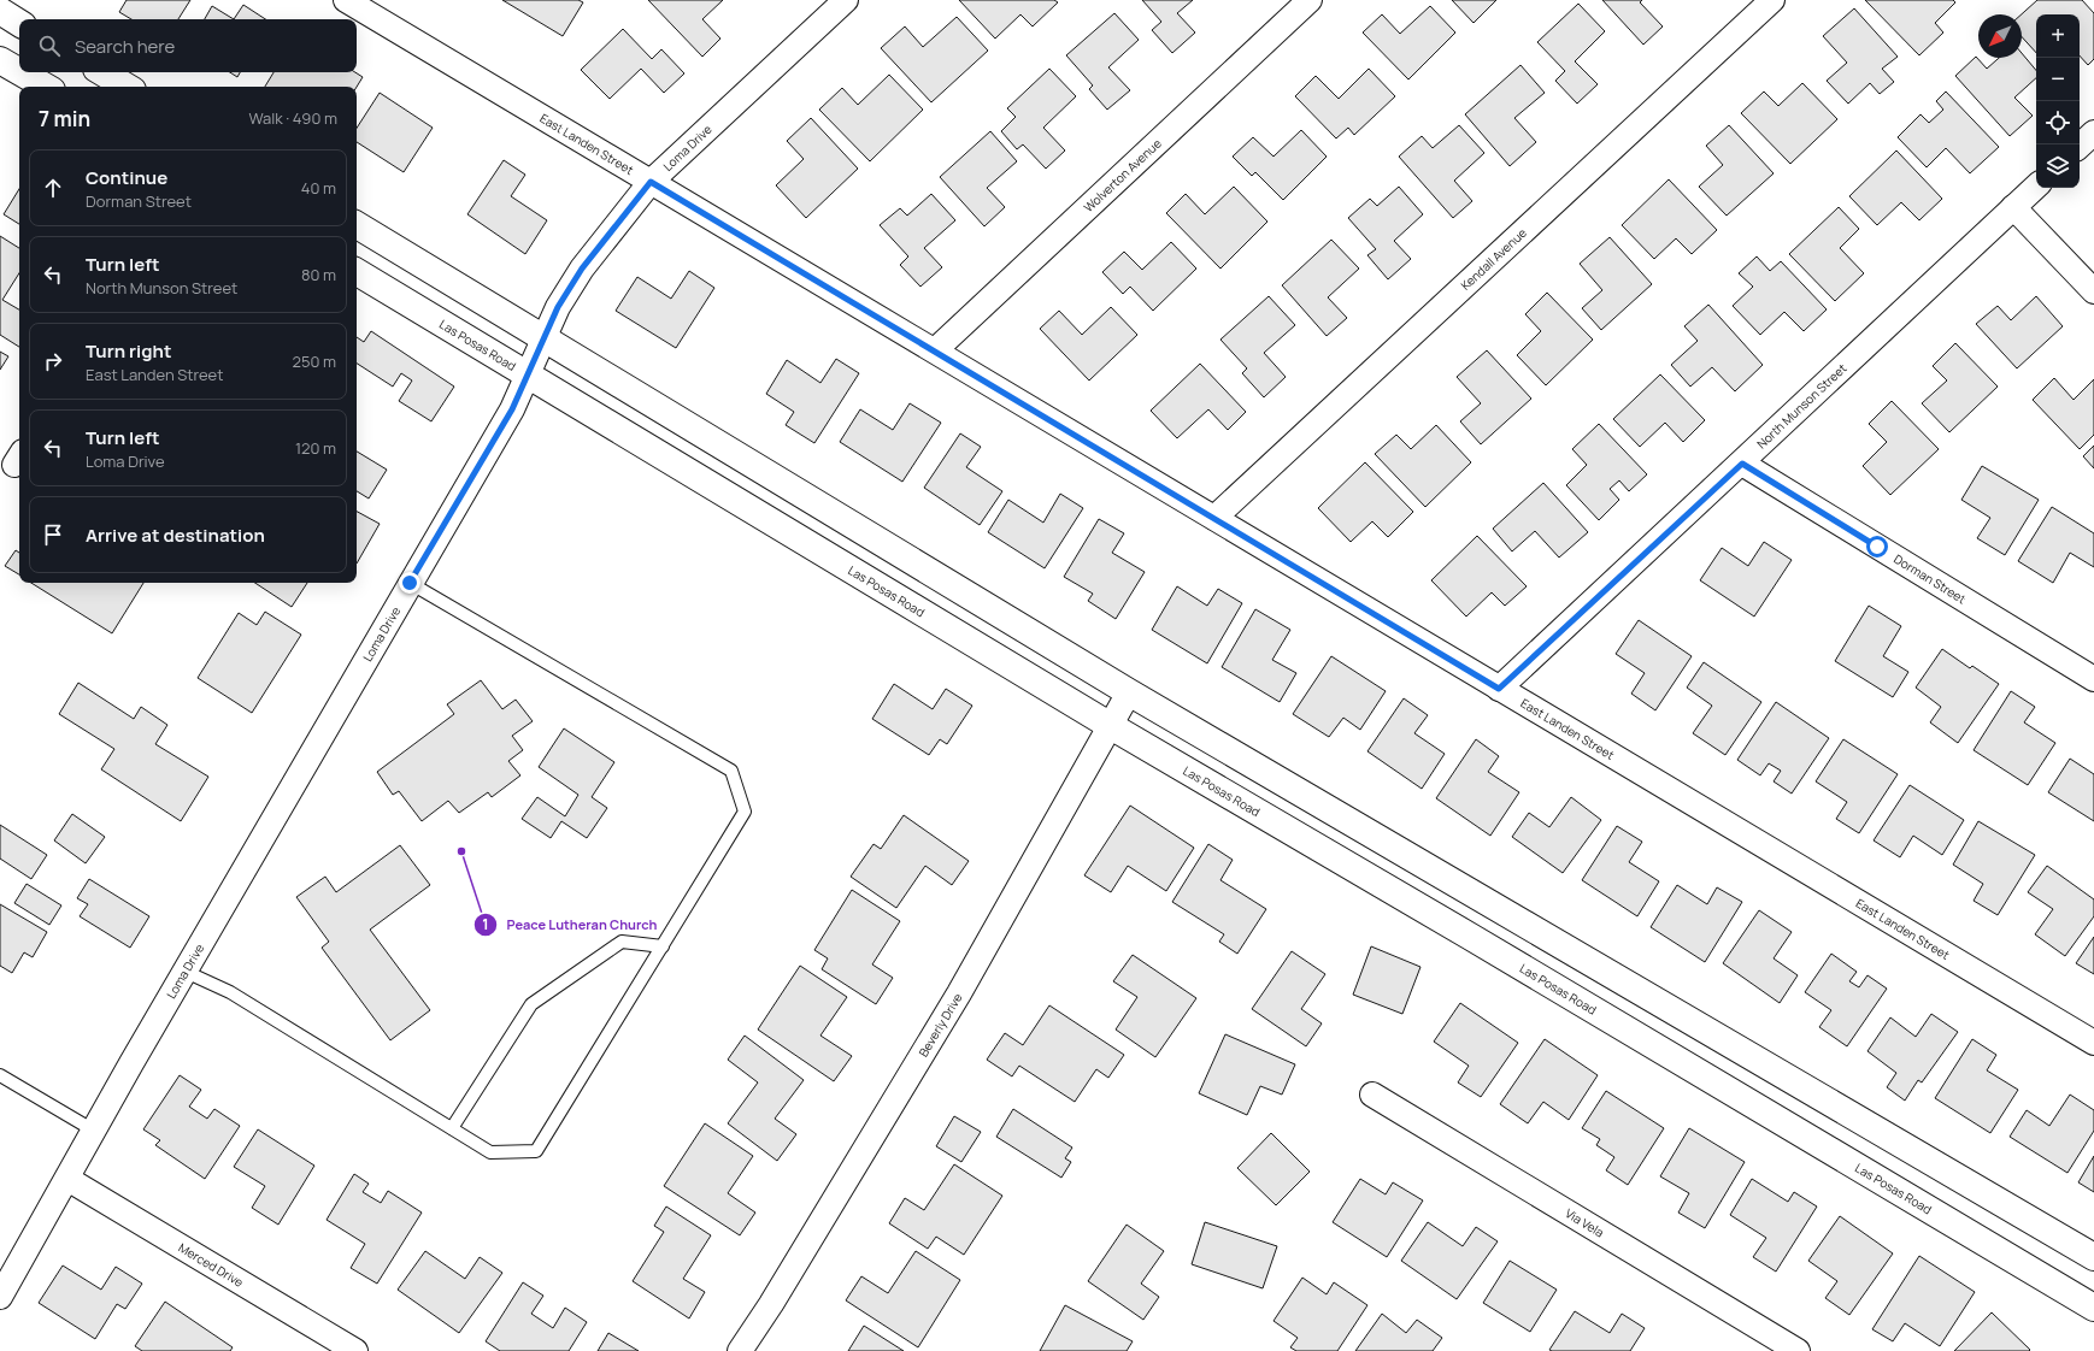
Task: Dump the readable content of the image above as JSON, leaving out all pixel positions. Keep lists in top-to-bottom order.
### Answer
{
  "streets": {
    "main road": ["Las Posas Road"],
    "street": [
      "East Landen Street",
      "Loma Drive",
      "Wolverton Avenue",
      "Kendall Avenue",
      "North Munson Street",
      "Dorman Street",
      "Beverly Drive",
      "Via Vela",
      "Merced Drive"
    ]
  },
  "crossings": [
    ["East Landen Street", "Loma Drive"],
    ["East Landen Street", "Wolverton Avenue"],
    ["East Landen Street", "Kendall Avenue"],
    ["East Landen Street", "North Munson Street"],
    ["Loma Drive", "Las Posas Road"],
    ["Loma Drive", "Merced Drive"],
    ["Las Posas Road", "Beverly Drive"],
    ["North Munson Street", "Dorman Street"]
  ],
  "places": ["Peace Lutheran Church"],
  "north": "bottom left",
  "page": {
    "map_buttons": ["+", "−"],
    "search": "Search here",
    "heading": ["7 min", "Walk · 490 m"],
    "list": [
      ["Continue", "Dorman Street", "40 m"],
      ["Turn left", "North Munson Street", "80 m"],
      ["Turn right", "East Landen Street", "250 m"],
      ["Turn left", "Loma Drive", "120 m"],
      "Arrive at destination"
    ]
  }
}
